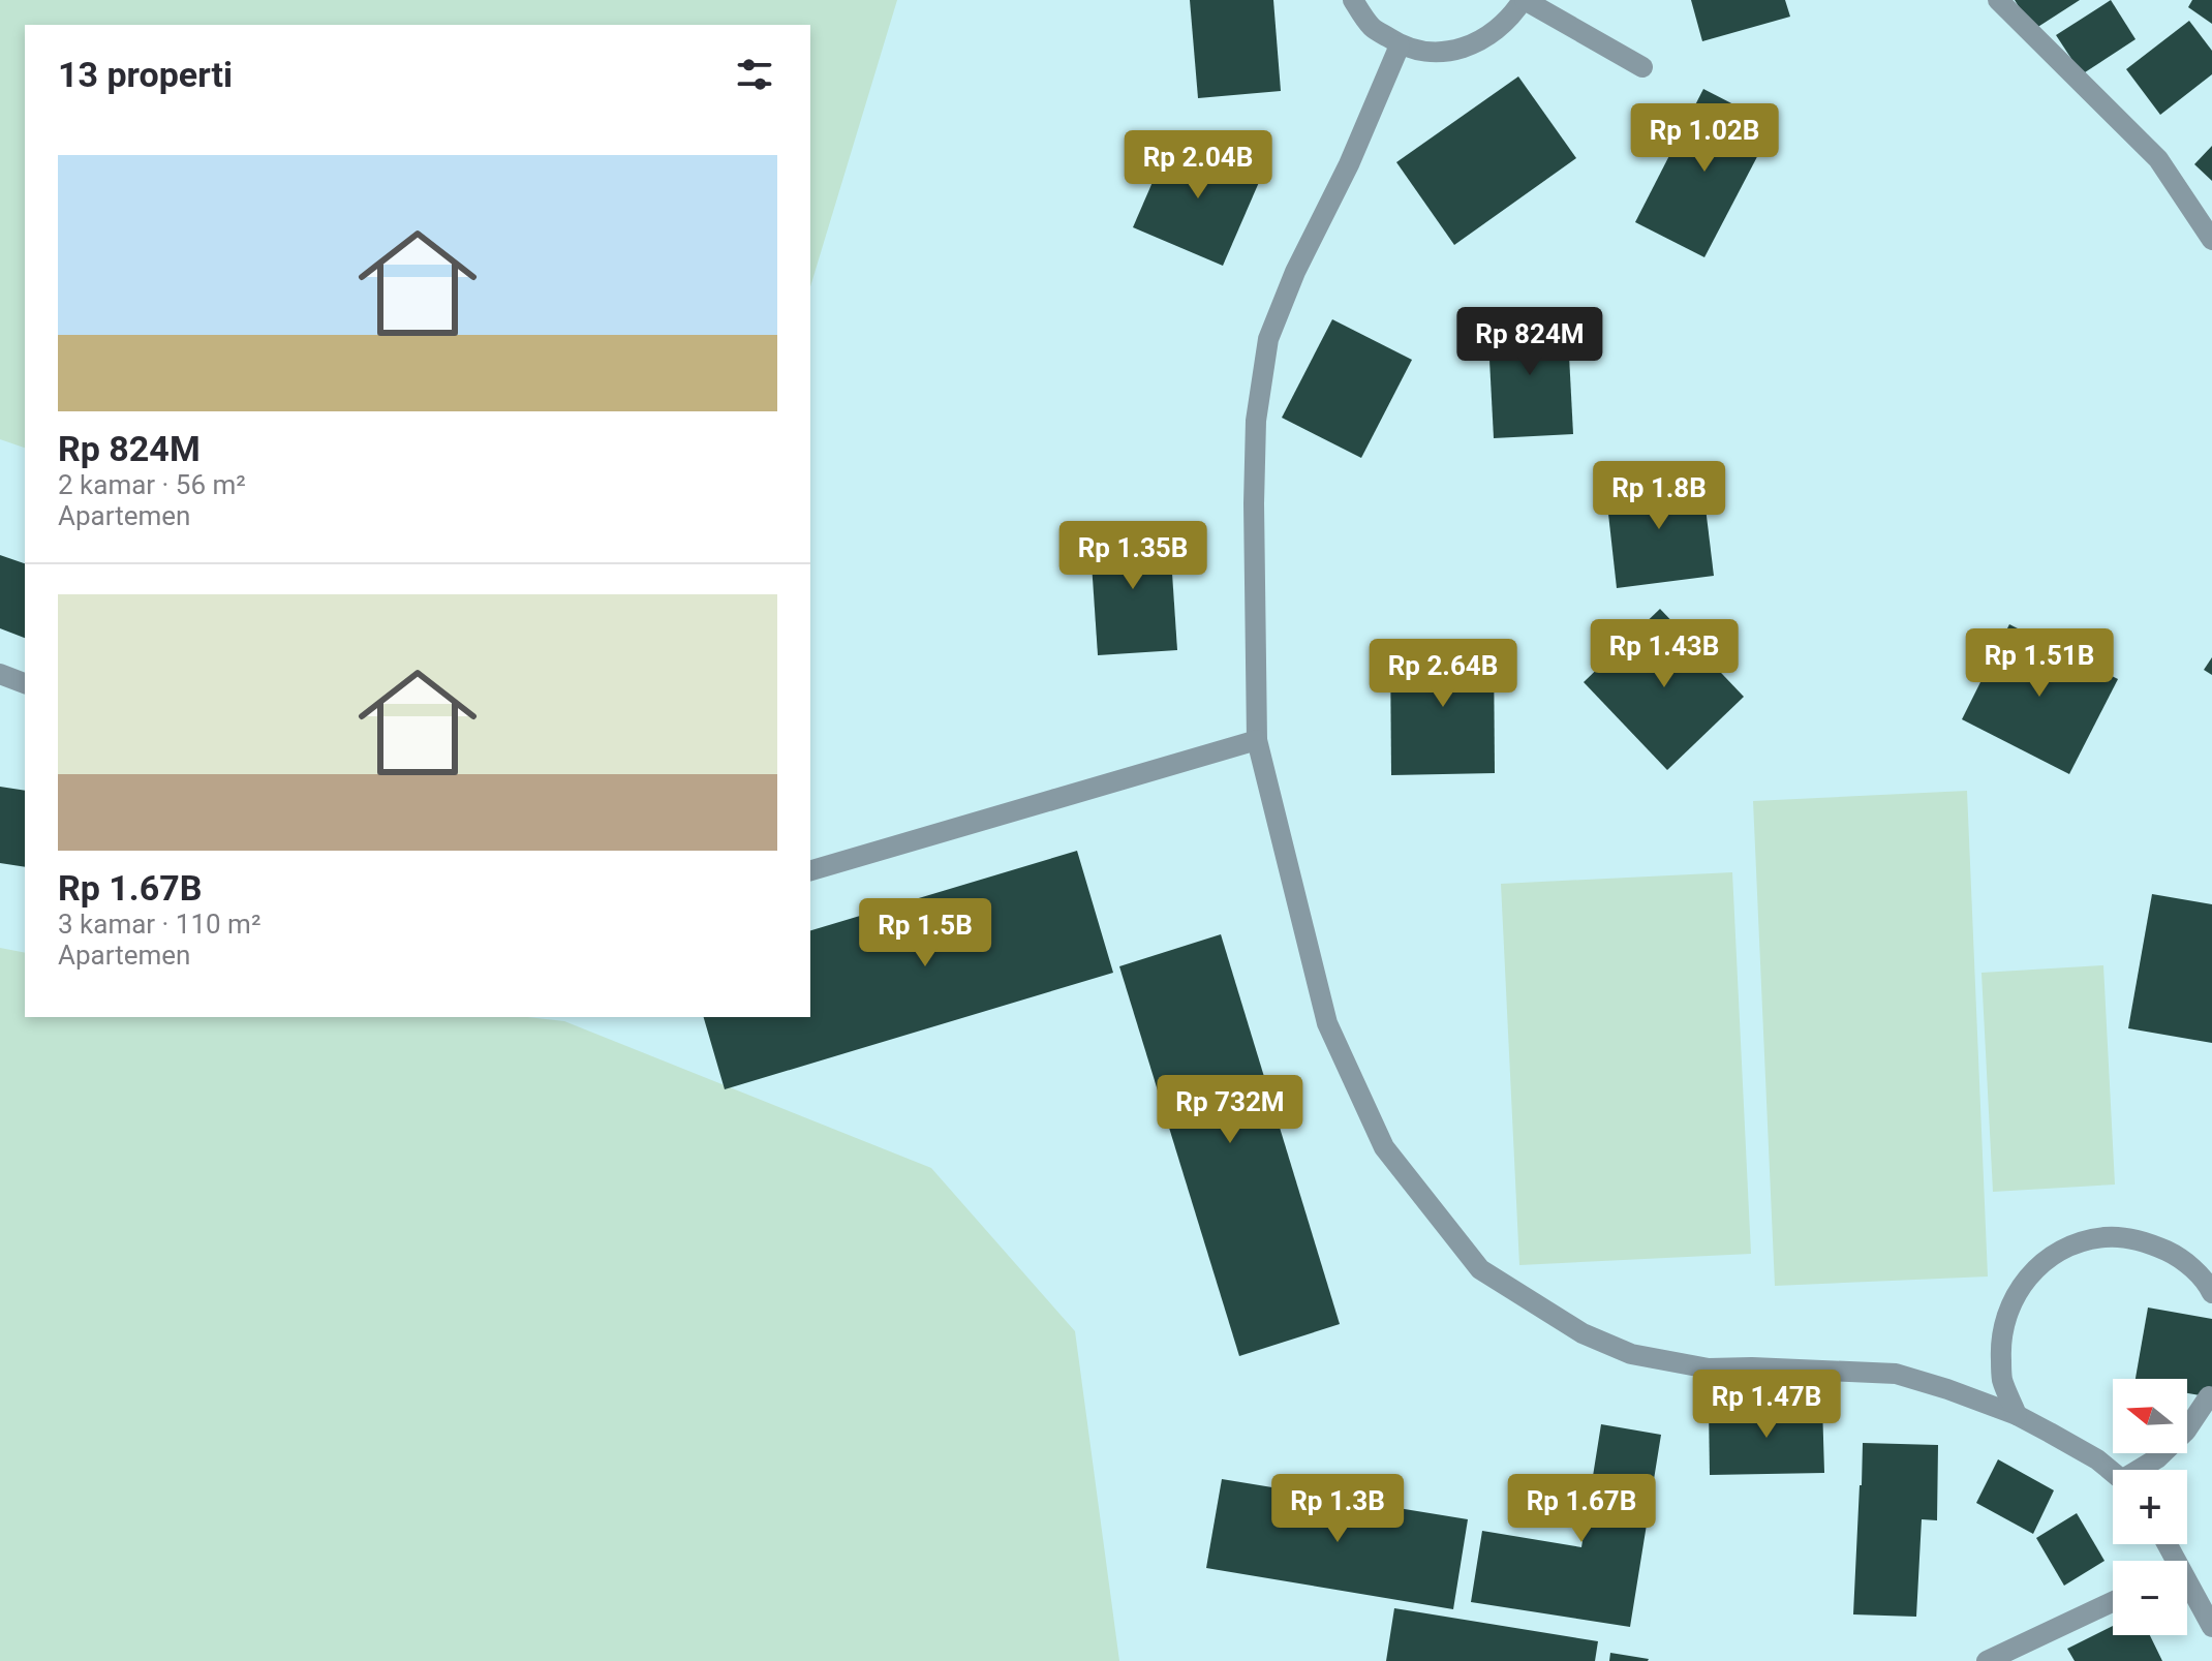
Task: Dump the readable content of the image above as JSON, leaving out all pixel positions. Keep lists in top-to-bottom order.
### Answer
{
  "north": "left",
  "page": {
    "heading": "13 properti",
    "price": [
      "Rp 1.02B",
      "Rp 2.04B",
      "Rp 824M",
      "Rp 1.8B",
      "Rp 1.35B",
      "Rp 1.43B",
      "Rp 1.51B",
      "Rp 2.64B",
      "Rp 1.5B",
      "Rp 732M",
      "Rp 1.47B",
      "Rp 1.3B",
      "Rp 1.67B"
    ],
    "list": [
      {
        "name": "Rp 824M",
        "note": "2 kamar · 56 m² · Apartemen"
      },
      {
        "name": "Rp 1.67B",
        "note": "3 kamar · 110 m² · Apartemen"
      }
    ],
    "map_buttons": ["+", "−"]
  }
}
